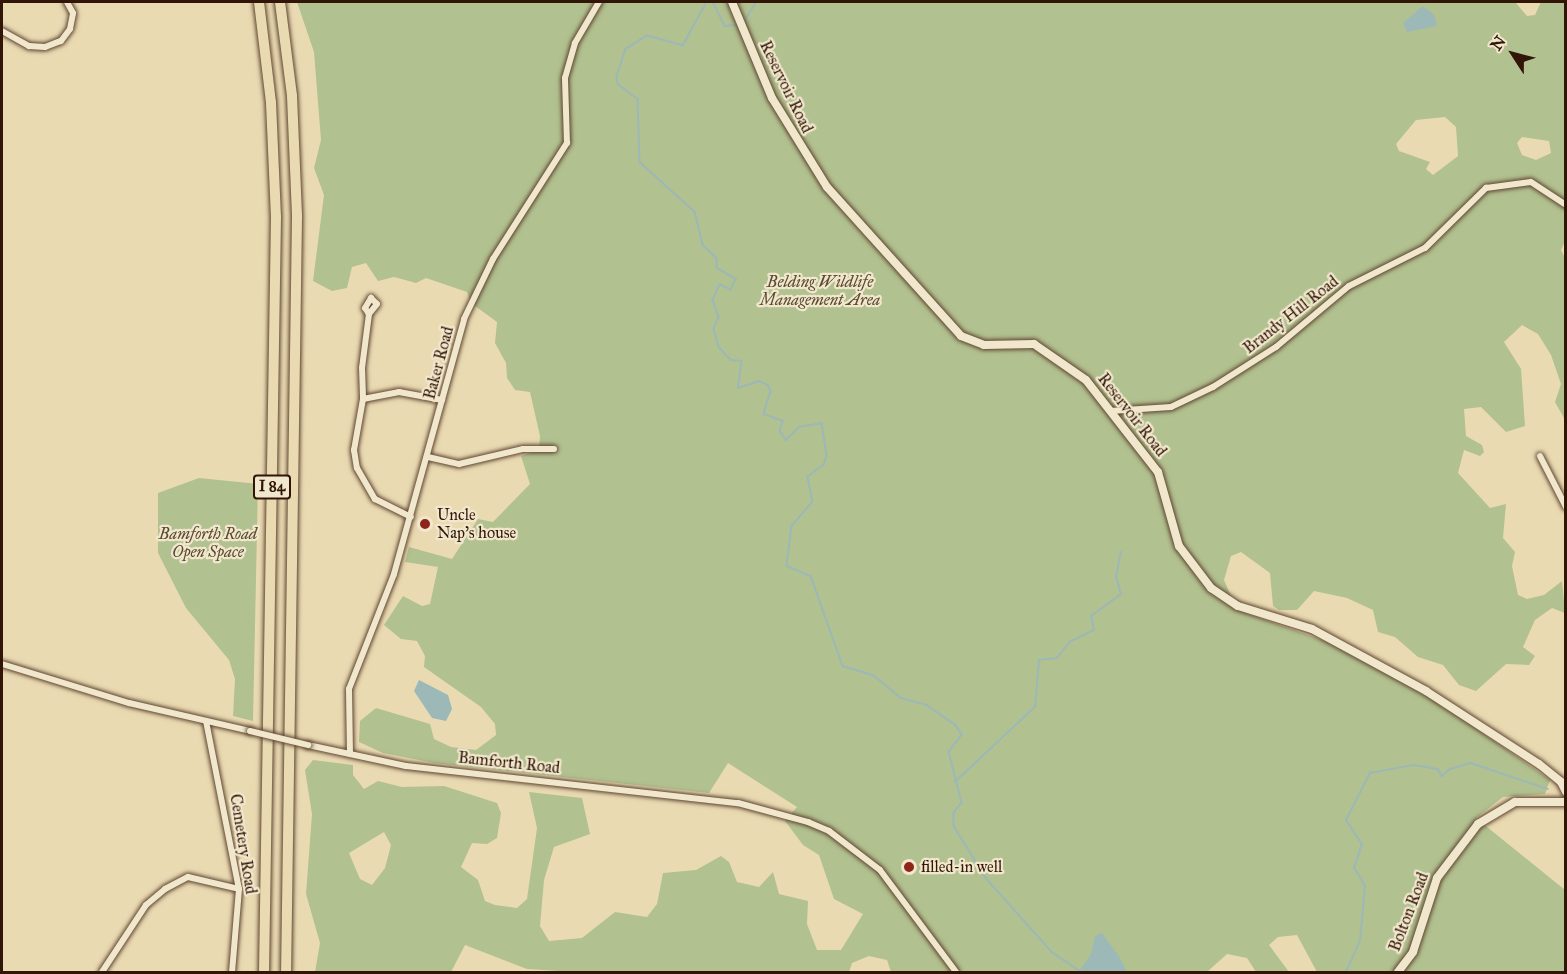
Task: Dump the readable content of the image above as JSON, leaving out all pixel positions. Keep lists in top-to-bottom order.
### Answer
{
  "streets": {
    "highway": ["I 84"],
    "street": [
      "Reservoir Road",
      "Brandy Hill Road",
      "Baker Road",
      "Bamforth Road",
      "Cemetery Road",
      "Bolton Road"
    ]
  },
  "crossings": [
    ["Reservoir Road", "Brandy Hill Road"],
    ["Baker Road", "Bamforth Road"],
    ["Bamforth Road", "Cemetery Road"]
  ],
  "parks": ["Belding Wildlife Management Area", "Bamforth Road Open Space"],
  "places": ["Uncle Nap's house", "filled-in well"],
  "north": "top left"
}
